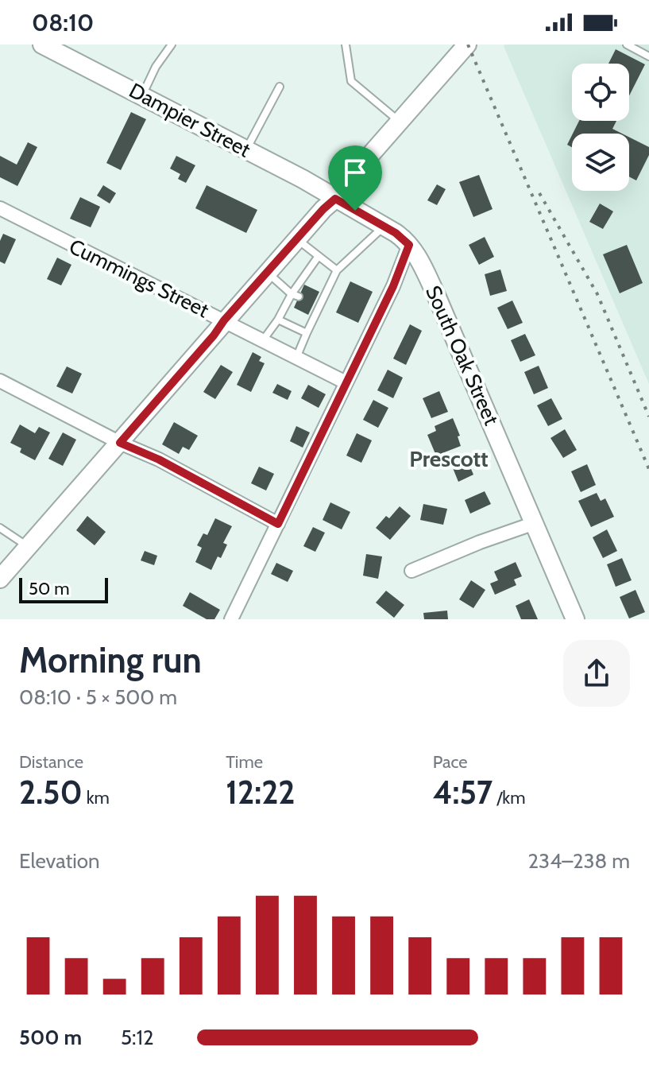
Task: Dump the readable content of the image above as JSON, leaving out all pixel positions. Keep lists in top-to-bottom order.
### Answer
{
  "streets": {
    "main road": ["Dampier Street", "South Oak Street"],
    "street": ["Cummings Street"]
  },
  "crossings": [
    ["Dampier Street", "South Oak Street"]
  ],
  "districts": ["Prescott"],
  "scale_bar": "50 m",
  "page": {
    "status": "08:10",
    "scale": "50 m",
    "heading": ["Morning run", "08:10 · 5 × 500 m"],
    "stats": [
      ["Distance", "2.50 km"],
      ["Time", "12:22"],
      ["Pace", "4:57 /km"]
    ],
    "chart": ["Elevation", "234–238 m"],
    "list": [
      {
        "name": "500 m",
        "note": "5:12"
      }
    ]
  }
}
